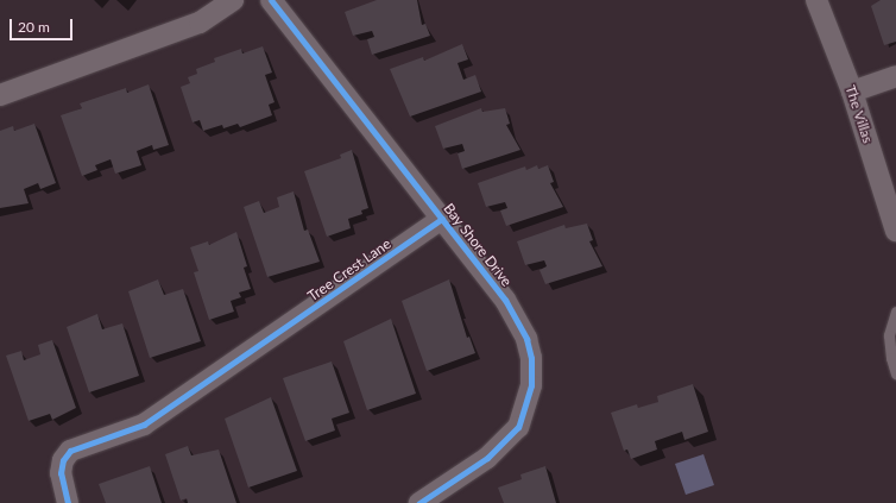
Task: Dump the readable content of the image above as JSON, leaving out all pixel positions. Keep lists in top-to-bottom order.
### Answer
{
  "streets": {
    "street": ["The Villas", "Bay Shore Drive", "Tree Crest Lane"]
  },
  "crossings": [
    ["Bay Shore Drive", "Tree Crest Lane"]
  ],
  "scale_bar": "20 m"
}
